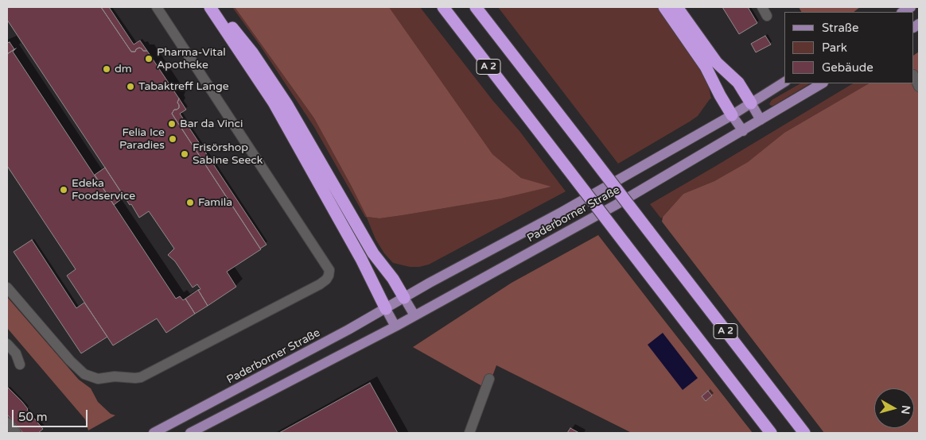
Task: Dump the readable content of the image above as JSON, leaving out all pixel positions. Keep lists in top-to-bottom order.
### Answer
{
  "streets": {
    "highway": ["A 2"],
    "main road": ["Paderborner Straße"]
  },
  "places": [
    "Pharma-Vital Apotheke",
    "dm",
    "Tabaktreff Lange",
    "Bar da Vinci",
    "Felia Ice Paradies",
    "Frisörshop Sabine Seeck",
    "Edeka Foodservice",
    "Famila"
  ],
  "legend": ["Straße", "Park", "Gebäude"],
  "scale_bar": "50 m",
  "north": "right"
}
